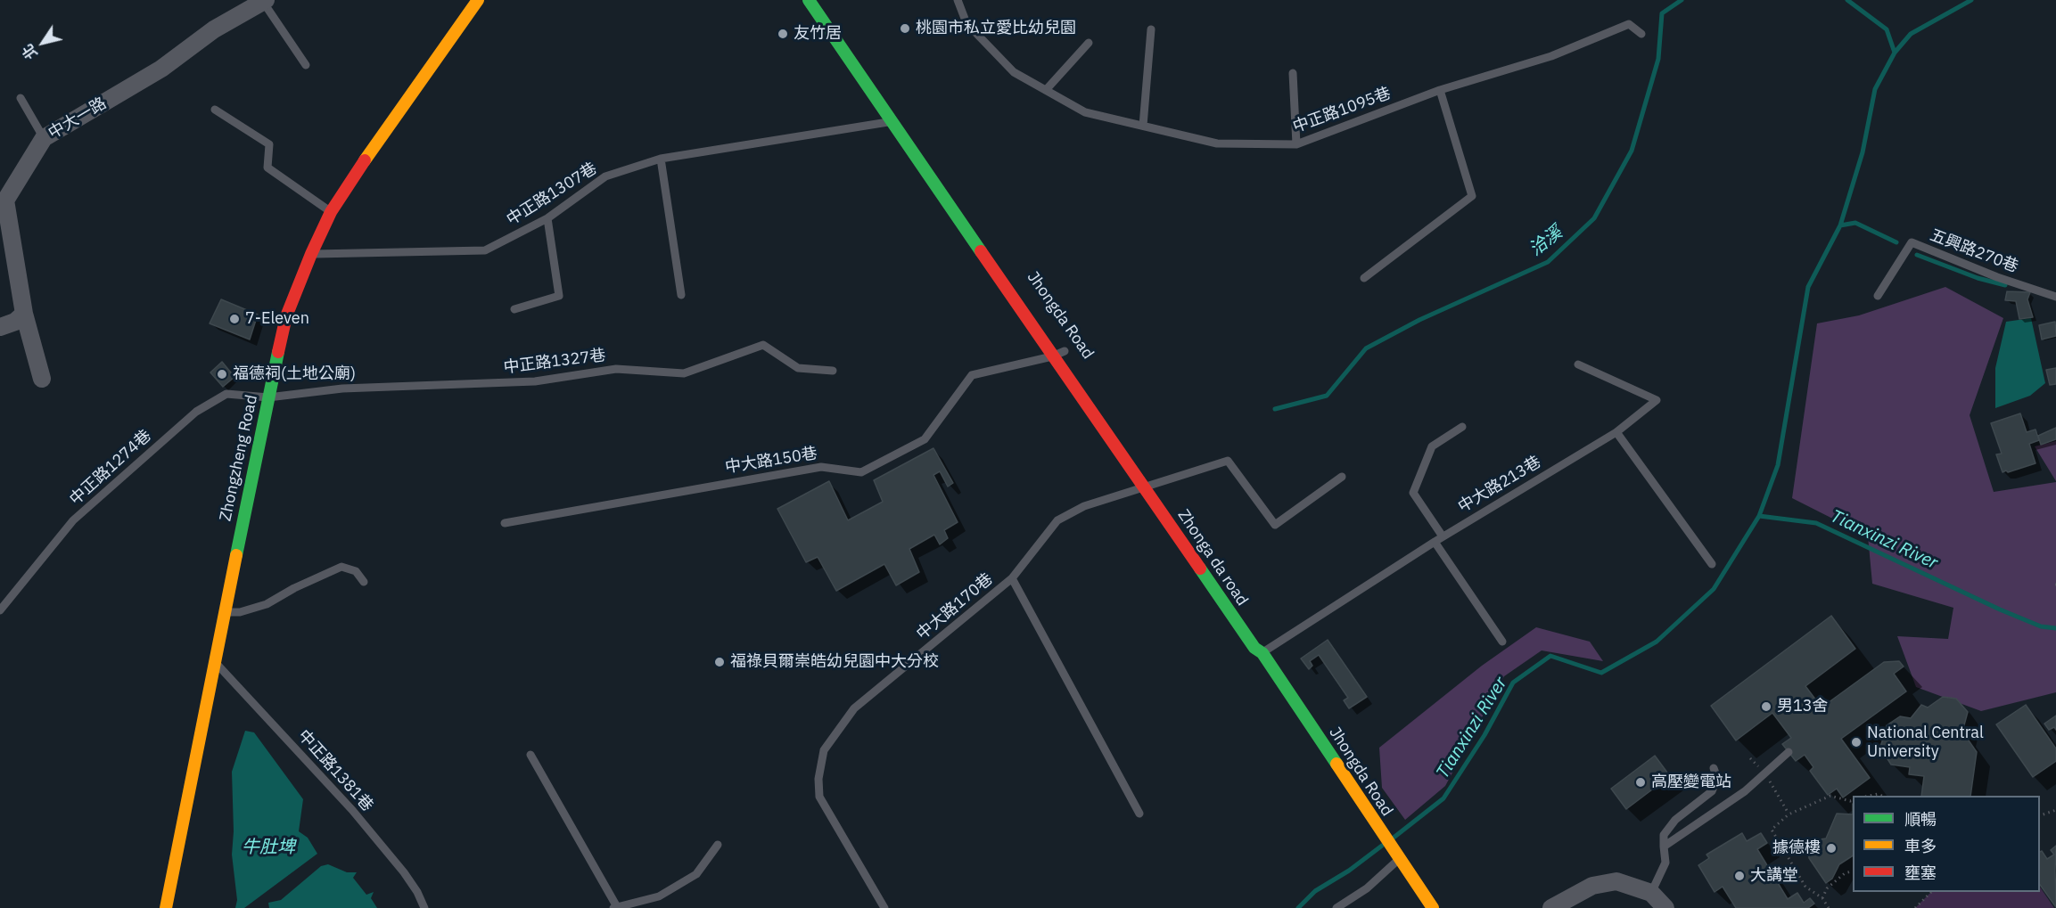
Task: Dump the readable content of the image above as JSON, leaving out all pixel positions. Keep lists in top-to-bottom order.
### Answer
{
  "streets": {
    "street": ["中大一路", "Jhongda Road", "Zhongzheng Road"],
    "lane": [
      "中正路1095巷",
      "中正路1307巷",
      "五興路270巷",
      "中正路1327巷",
      "中大路150巷",
      "中正路1274巷",
      "中大路213巷",
      "中大路170巷",
      "中正路1381巷"
    ]
  },
  "crossings": [
    ["中正路1307巷", "Jhongda Road"],
    ["中正路1307巷", "Zhongzheng Road"],
    ["Jhongda Road", "中大路150巷"],
    ["Jhongda Road", "中大路213巷"],
    ["Jhongda Road", "中大路170巷"],
    ["中正路1327巷", "Zhongzheng Road"],
    ["中正路1327巷", "中正路1274巷"],
    ["Zhongzheng Road", "中正路1274巷"],
    ["Zhongzheng Road", "中正路1381巷"]
  ],
  "water": ["洽溪", "Tianxinzi River", "牛肚埤"],
  "places": [
    "桃園市私立愛比幼兒園",
    "友竹居",
    "7-Eleven",
    "福德祠(土地公廟)",
    "福祿貝爾崇皓幼兒園中大分校",
    "男13舍",
    "National Central University",
    "高壓變電站",
    "據德樓",
    "大講堂"
  ],
  "legend": ["順暢", "車多", "壅塞"],
  "north": "bottom left"
}
